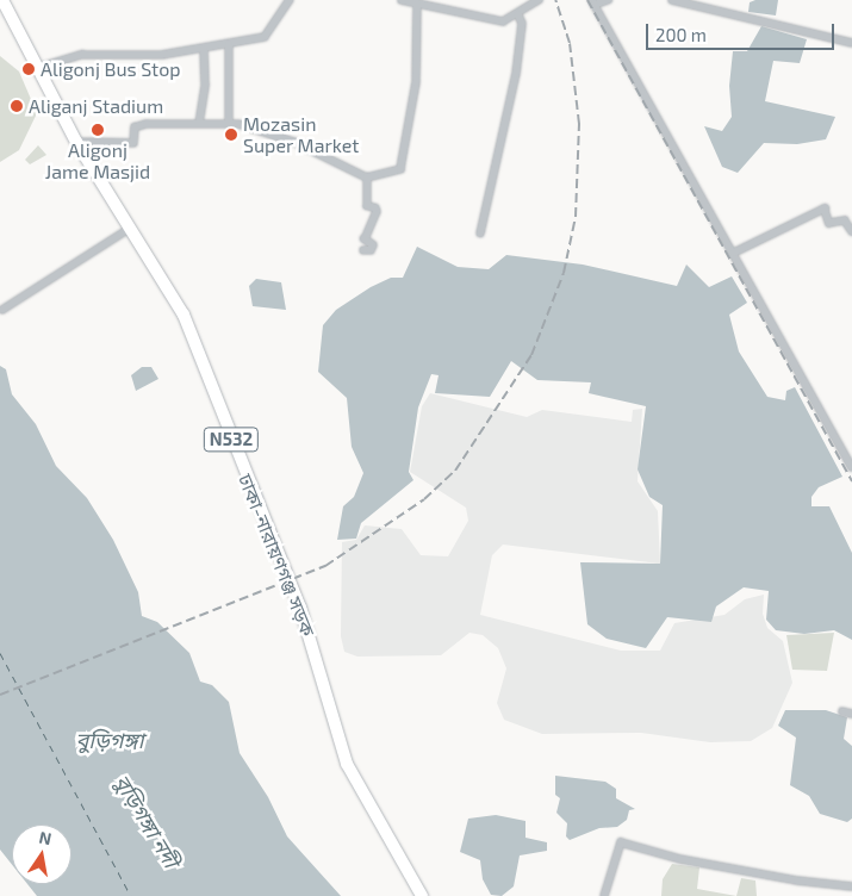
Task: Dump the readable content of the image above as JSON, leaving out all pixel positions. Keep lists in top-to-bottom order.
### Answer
{
  "streets": {
    "highway": ["N532", "ঢাকা-নারায়ণগঞ্জ সড়ক"]
  },
  "water": ["বুড়িগঙ্গা", "বুড়িগঙ্গা নদী"],
  "places": [
    "Aligonj Bus Stop",
    "Aliganj Stadium",
    "Aligonj Jame Masjid",
    "Mozasin Super Market"
  ],
  "scale_bar": "200 m",
  "north": "top"
}
